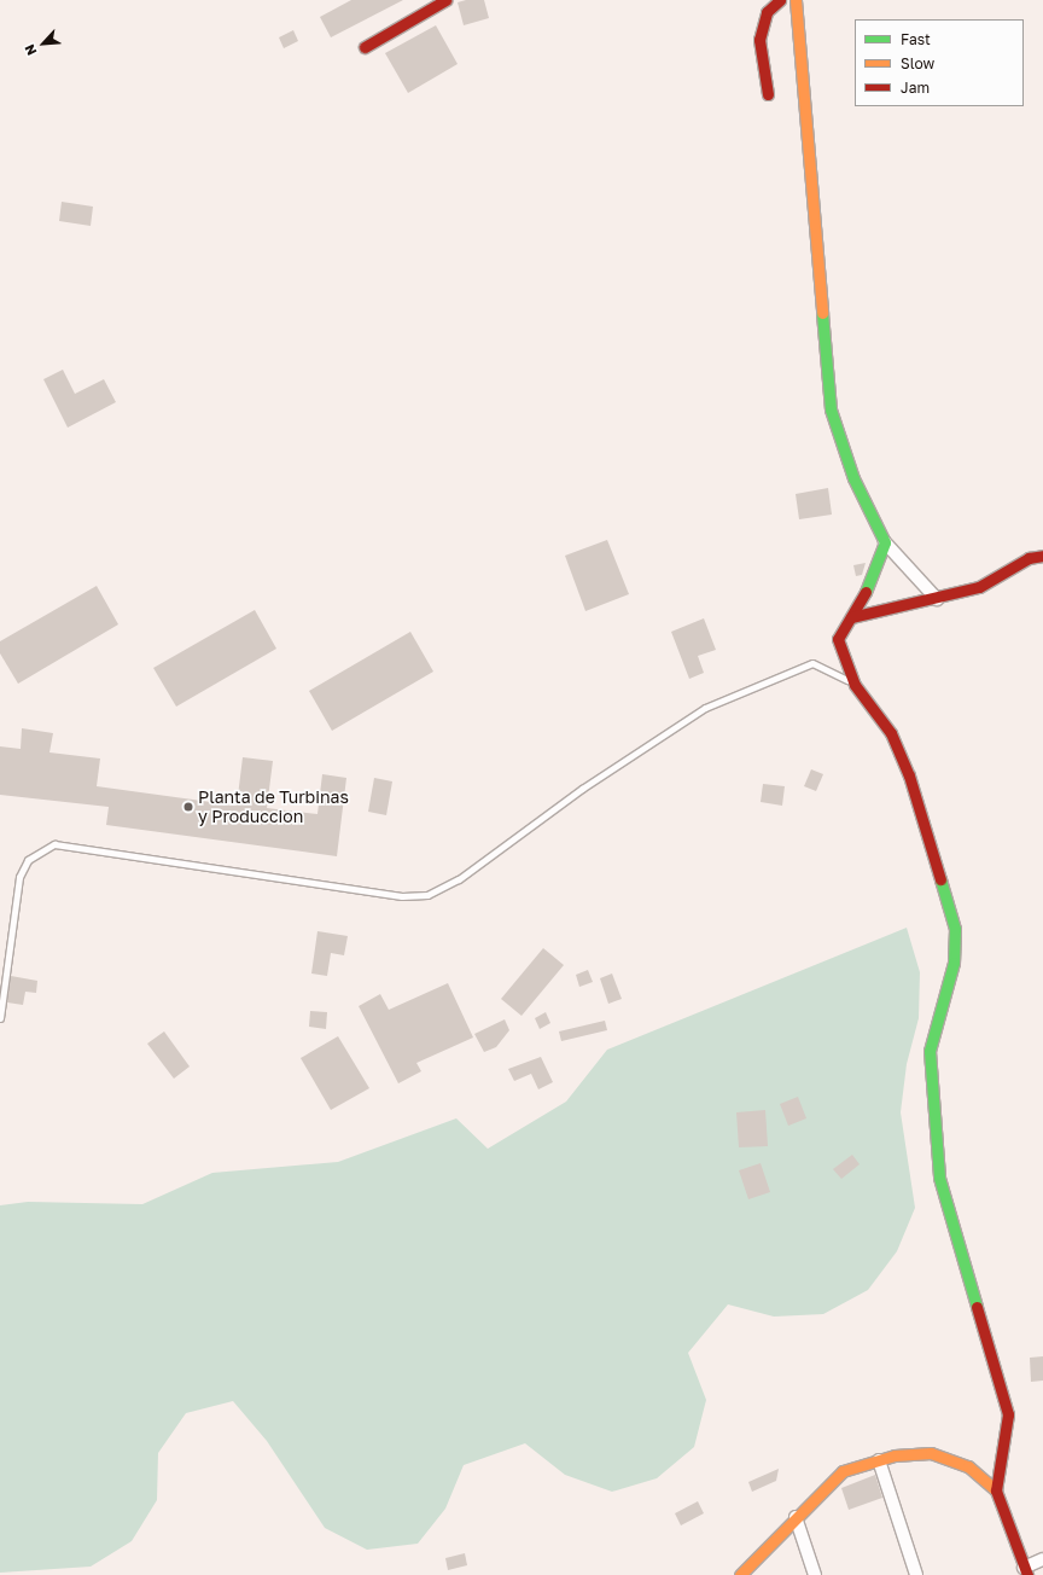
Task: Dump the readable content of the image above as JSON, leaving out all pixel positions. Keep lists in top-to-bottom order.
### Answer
{
  "places": ["Planta de Turbinas y Produccion"],
  "legend": ["Fast", "Slow", "Jam"],
  "north": "bottom left"
}
